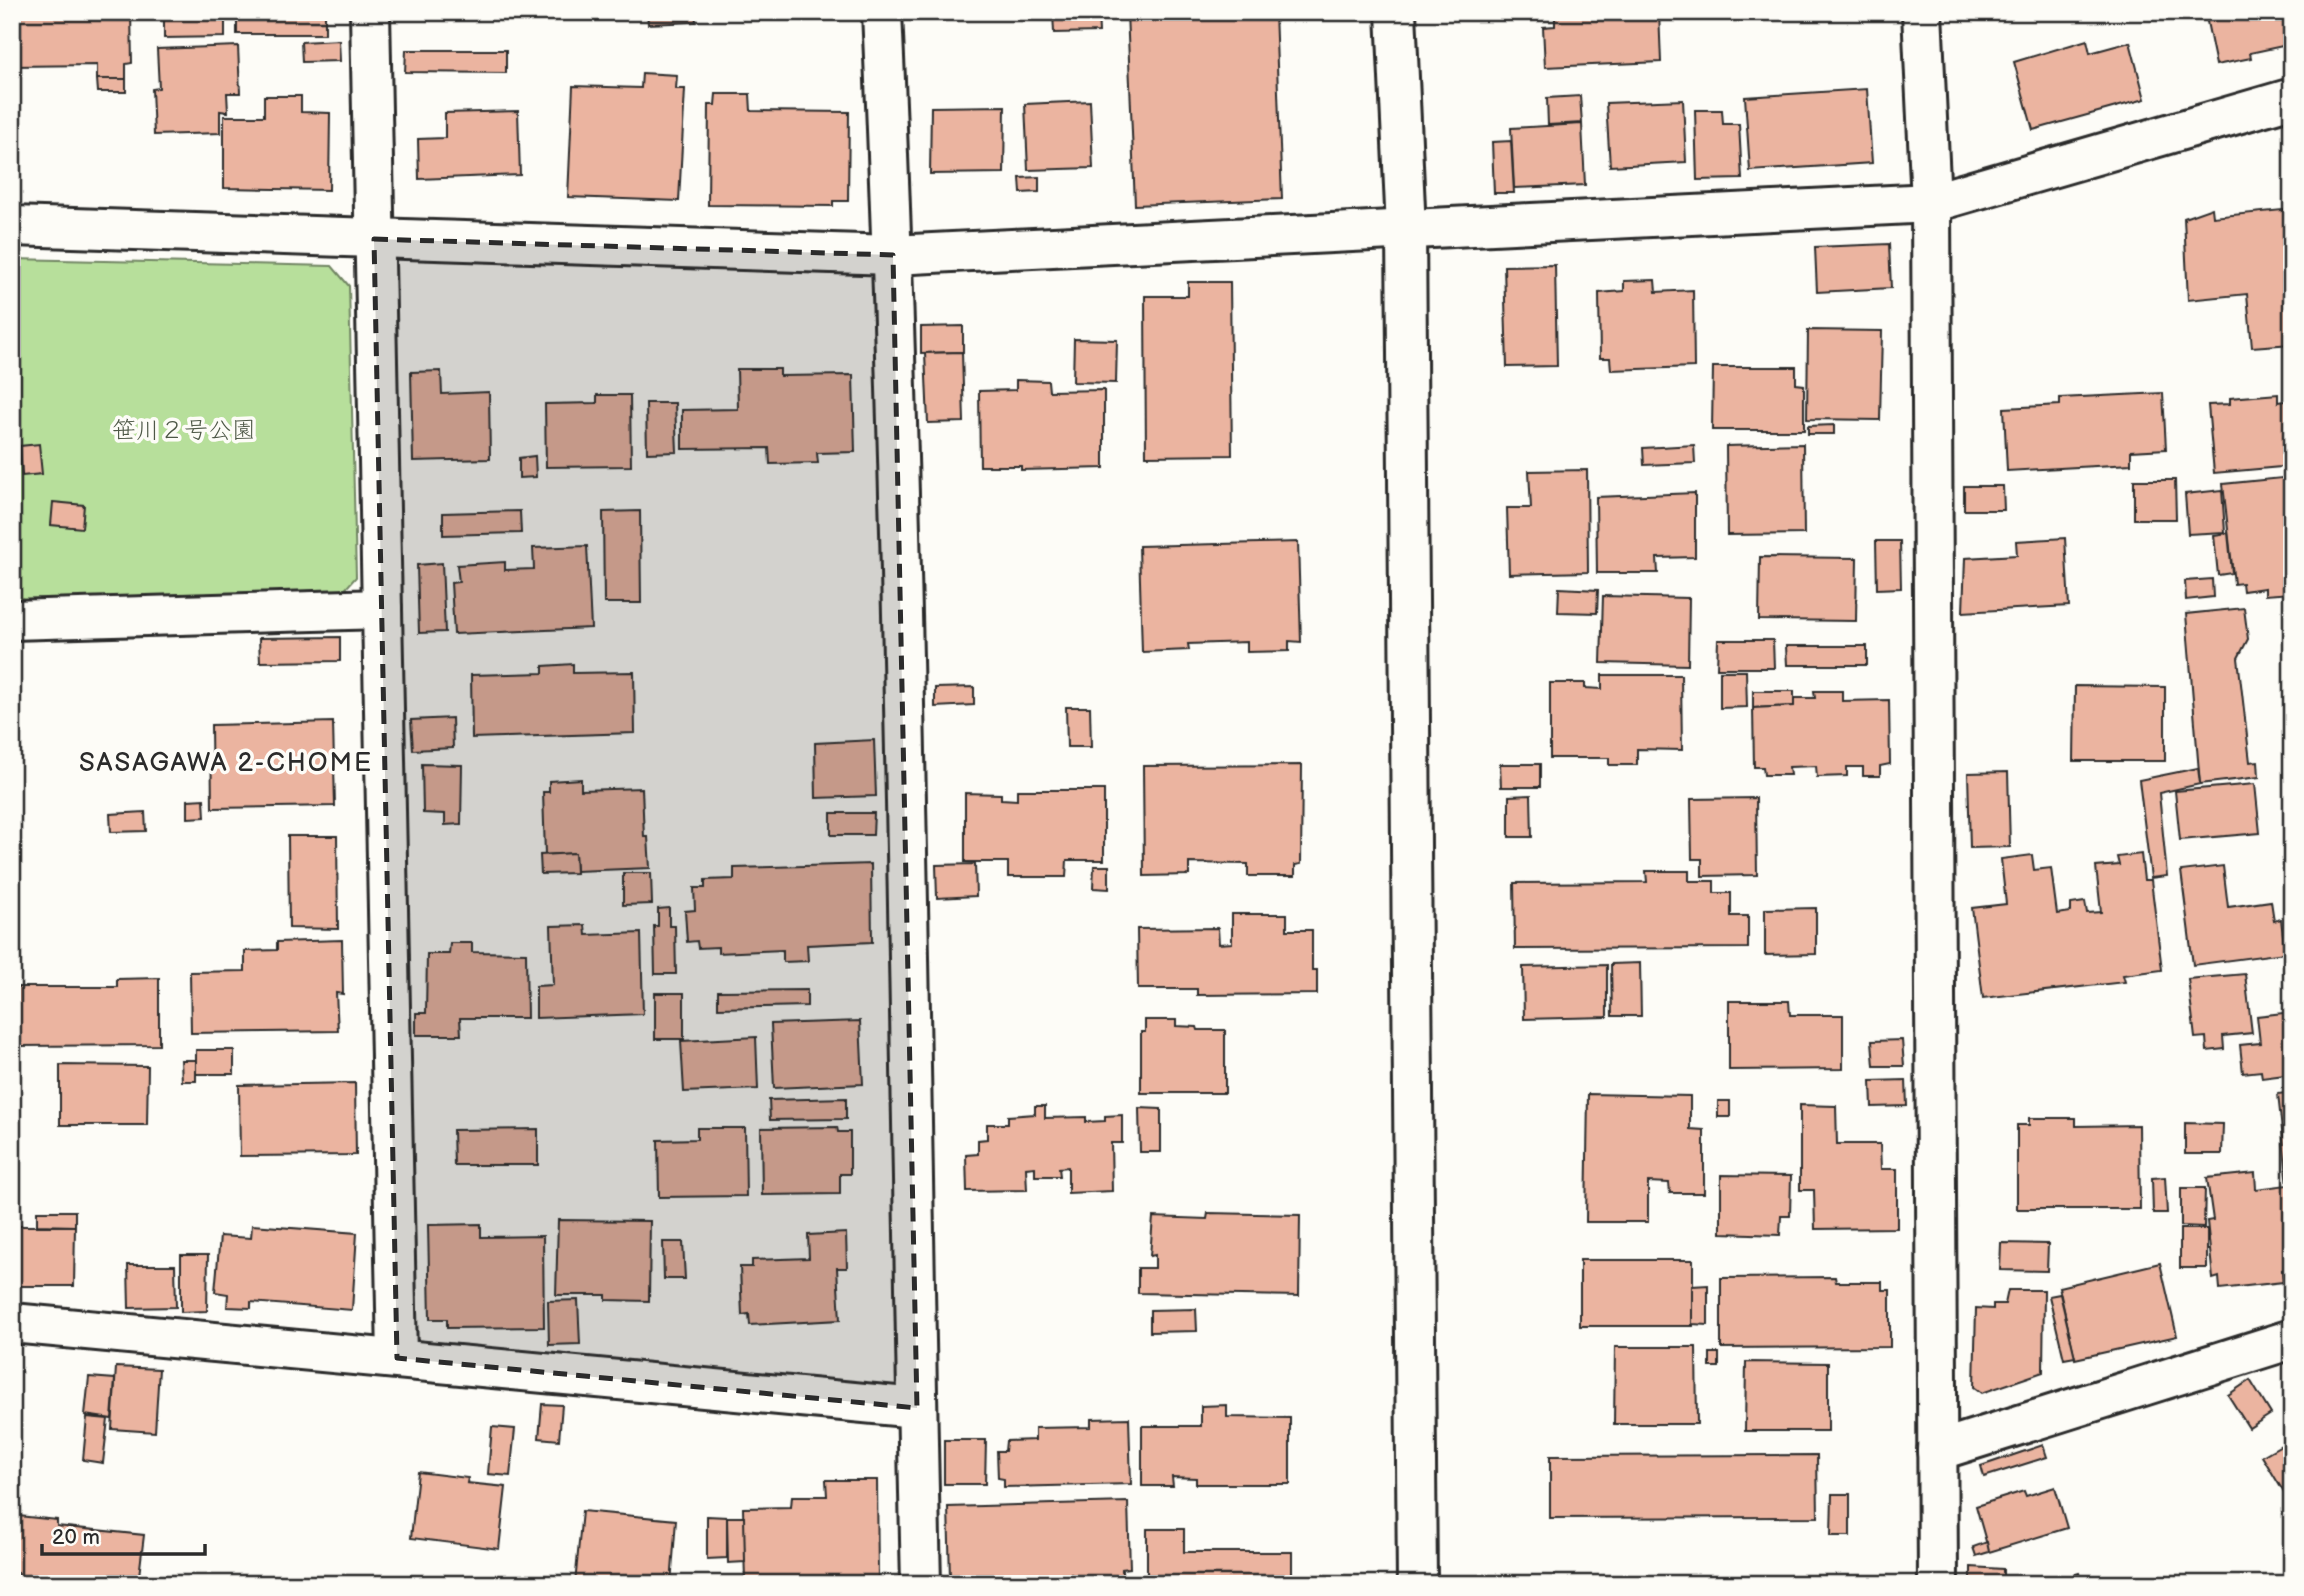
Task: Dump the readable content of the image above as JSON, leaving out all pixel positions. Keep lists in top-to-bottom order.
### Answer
{
  "districts": ["SASAGAWA 2-CHOME"],
  "parks": ["笹川２号公園"],
  "scale_bar": "20 m"
}
